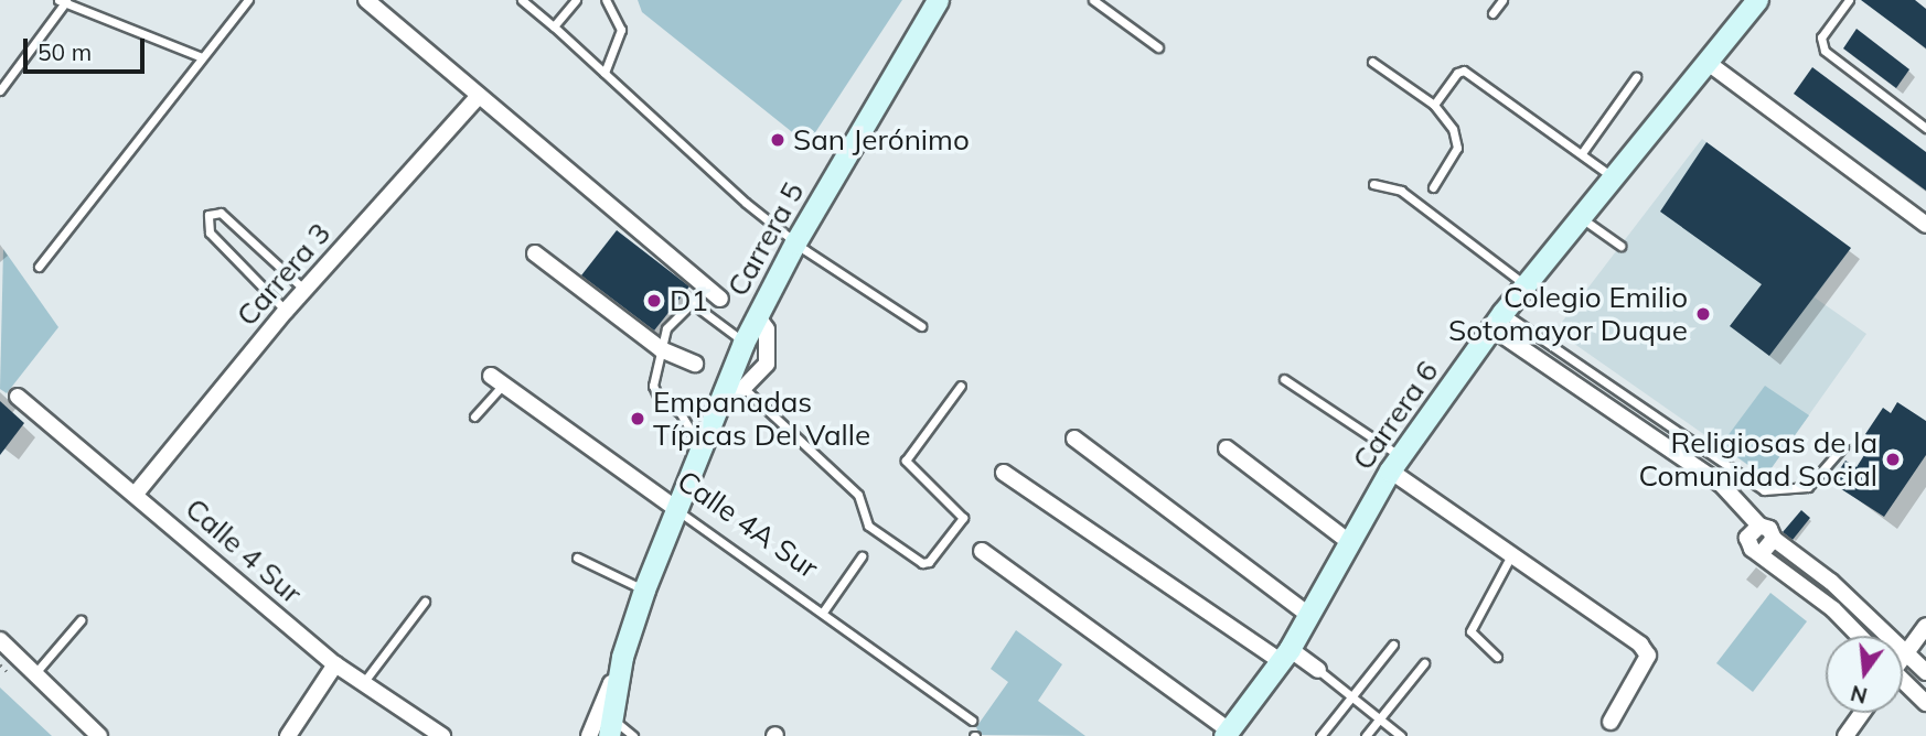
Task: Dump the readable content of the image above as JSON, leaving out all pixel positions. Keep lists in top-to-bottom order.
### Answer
{
  "streets": {
    "main road": ["Carrera 5", "Carrera 6"],
    "street": ["Carrera 3", "Calle 4A Sur", "Calle 4 Sur"]
  },
  "crossings": [
    ["Carrera 5", "Calle 4A Sur"],
    ["Carrera 3", "Calle 4 Sur"]
  ],
  "places": [
    "San Jerónimo",
    "D1",
    "Colegio Emilio Sotomayor Duque",
    "Empanadas Típicas Del Valle",
    "Religiosas de la Comunidad Social"
  ],
  "scale_bar": "50 m",
  "north": "bottom"
}
